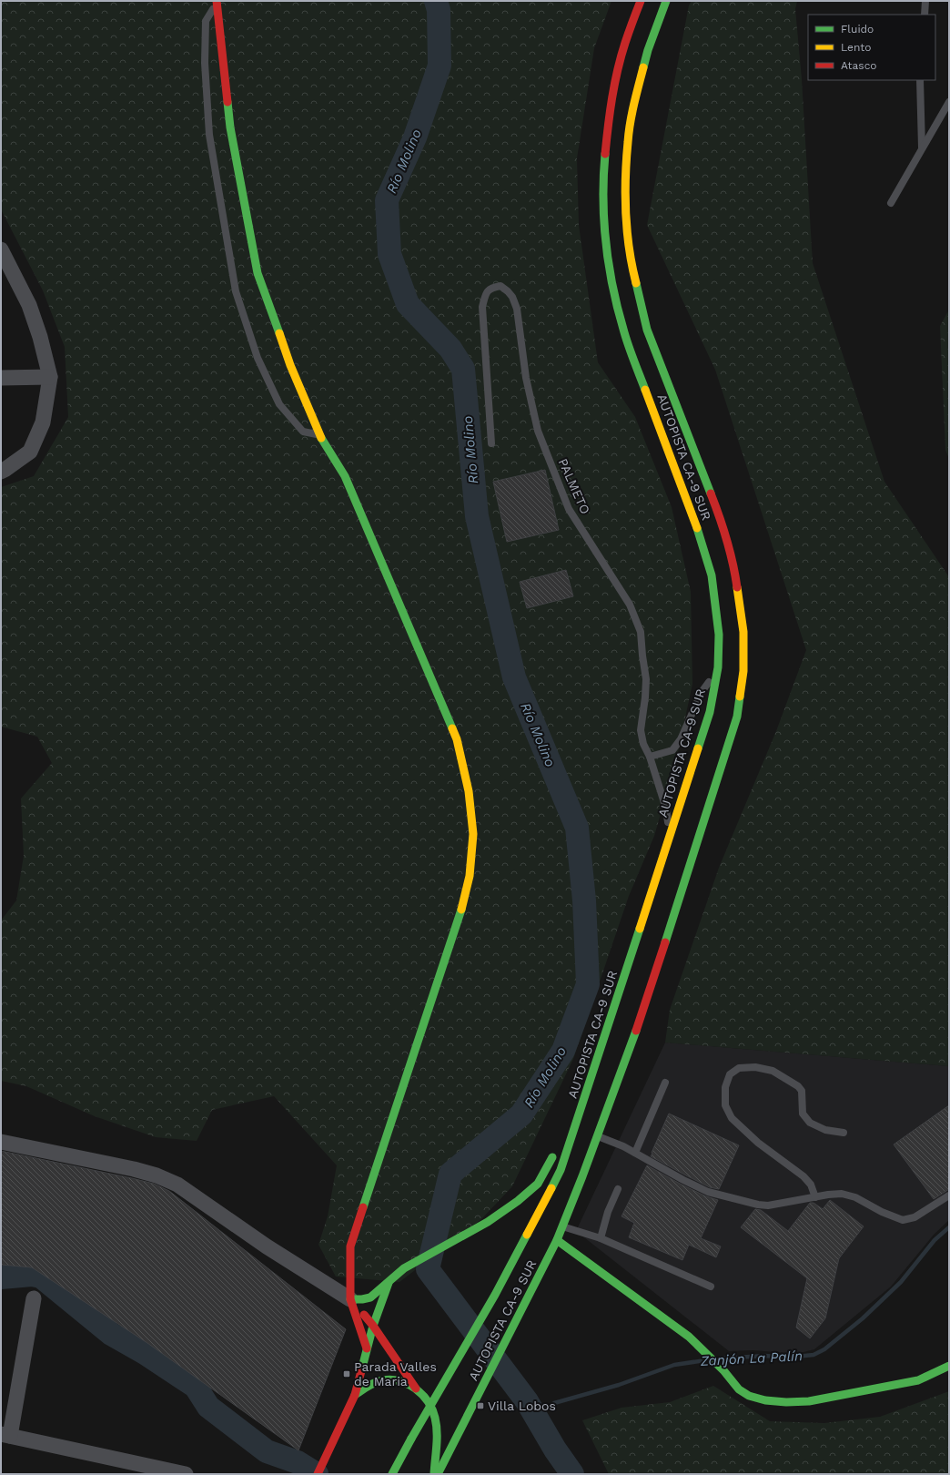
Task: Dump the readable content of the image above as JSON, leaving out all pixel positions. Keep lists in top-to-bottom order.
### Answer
{
  "streets": {
    "main road": ["AUTOPISTA CA-9 SUR"],
    "lane": ["PALMETO"]
  },
  "water": ["Río Molino", "Zanjón La Palín"],
  "places": {
    "transit": ["Parada Valles de Maria", "Villa Lobos"]
  },
  "legend": ["Fluido", "Lento", "Atasco"]
}
